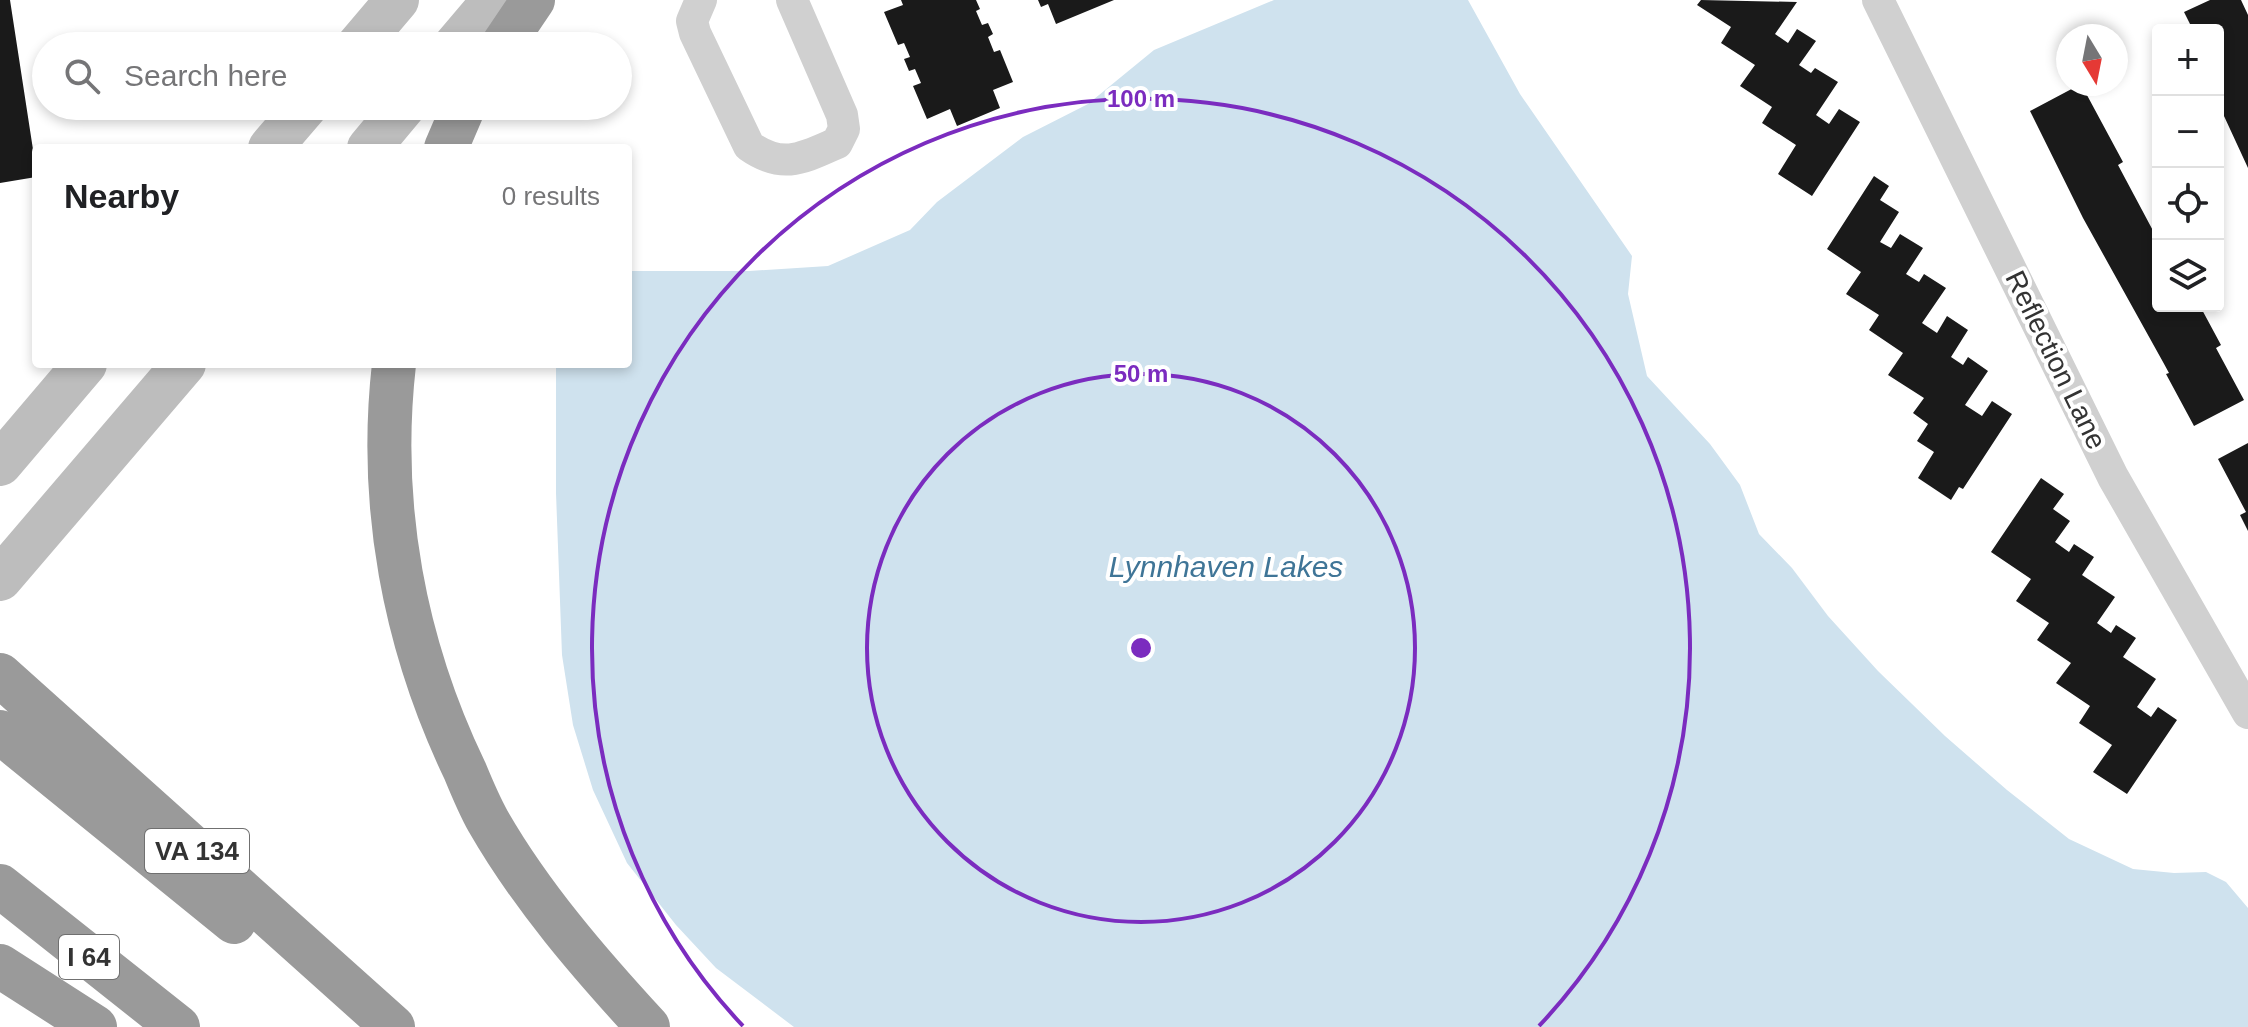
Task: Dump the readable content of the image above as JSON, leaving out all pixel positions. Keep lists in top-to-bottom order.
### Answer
{
  "streets": {
    "highway": ["VA 134", "I 64"],
    "street": ["Reflection Lane"]
  },
  "water": ["Lynnhaven Lakes"],
  "north": "bottom",
  "page": {
    "map_buttons": ["+", "−"],
    "search": "Search here",
    "heading": ["Nearby", "0 results"]
  },
  "rings": ["100 m", "50 m"]
}
